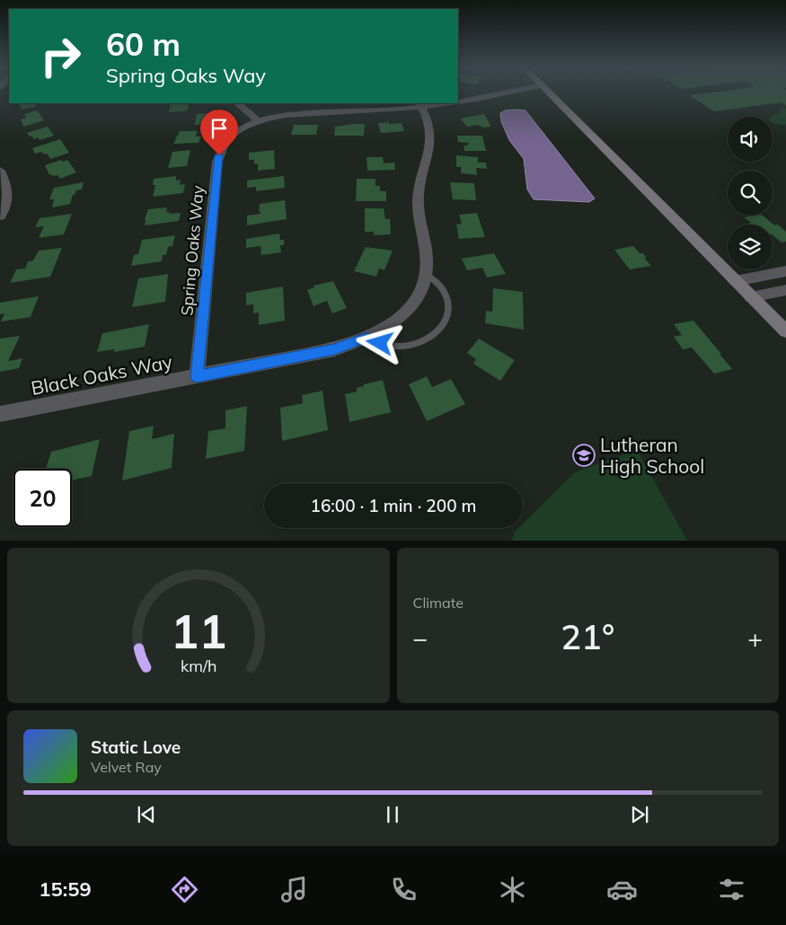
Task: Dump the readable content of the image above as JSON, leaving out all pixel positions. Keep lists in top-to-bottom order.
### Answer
{
  "streets": {
    "street": ["Spring Oaks Way", "Black Oaks Way"]
  },
  "crossings": [
    ["Spring Oaks Way", "Black Oaks Way"]
  ],
  "places": {
    "school or university": ["Lutheran High School"]
  },
  "page": {
    "turn": ["60 m", "Spring Oaks Way"],
    "limit": "20",
    "trip": "16:00 · 1 min · 200 m",
    "tile": "Climate",
    "heat": ["−", "21°", "+"],
    "song": ["Static Love", "Velvet Ray"],
    "tabs": "15:59",
    "gauge": ["11", "km/h"]
  }
}
